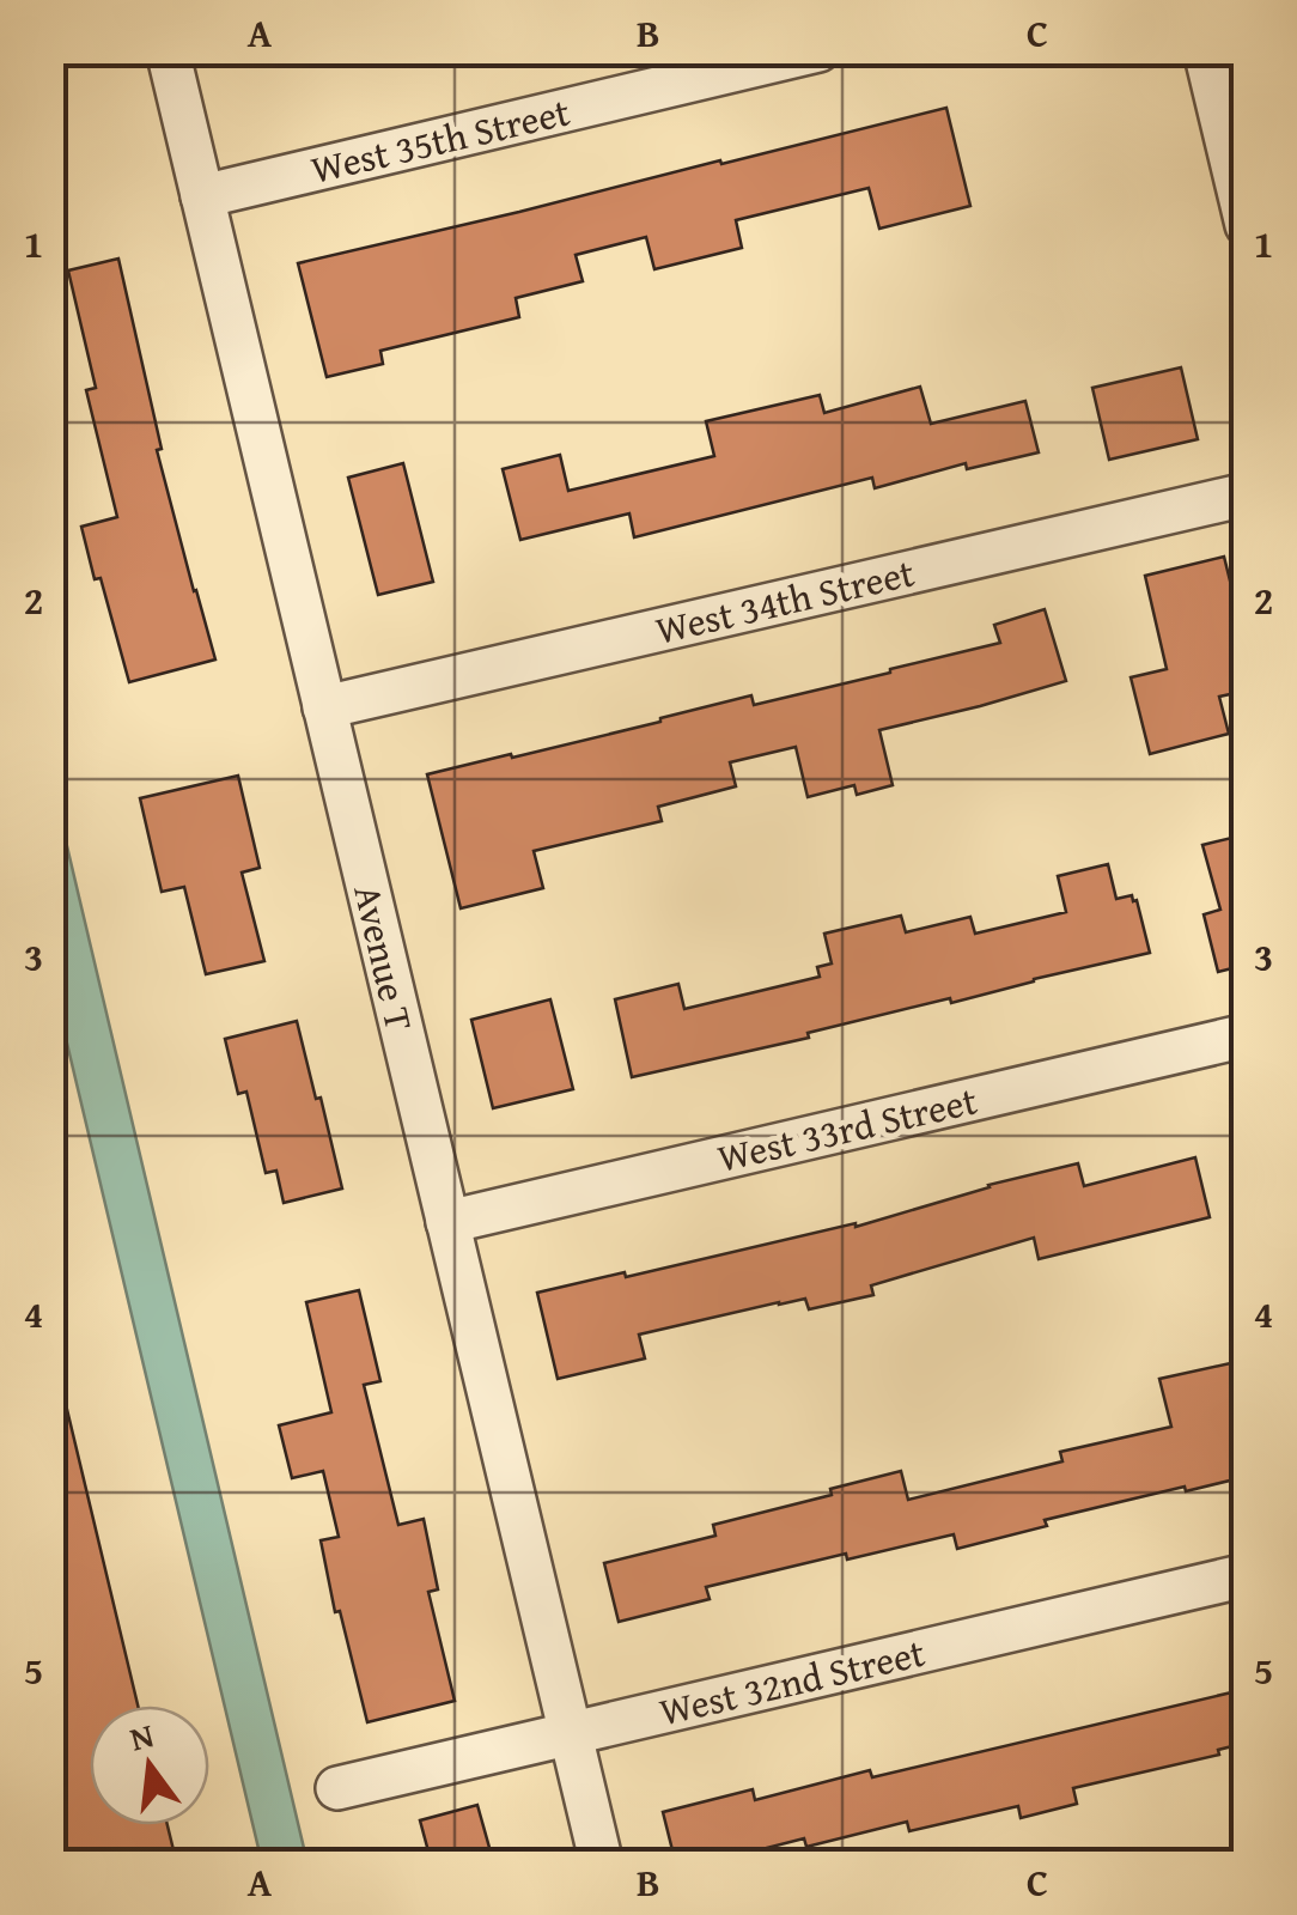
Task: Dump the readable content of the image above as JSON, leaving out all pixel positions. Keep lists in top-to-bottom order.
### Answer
{
  "streets": {
    "street": [
      "West 35th Street",
      "West 34th Street",
      "Avenue T",
      "West 33rd Street",
      "West 32nd Street"
    ]
  },
  "crossings": [
    ["West 35th Street", "Avenue T"],
    ["West 34th Street", "Avenue T"],
    ["Avenue T", "West 33rd Street"],
    ["Avenue T", "West 32nd Street"]
  ],
  "north": "top",
  "grid": {
    "columns": ["A", "B", "C"],
    "rows": [
      "1",
      "2",
      "3",
      "4",
      "5"
    ]
  }
}
